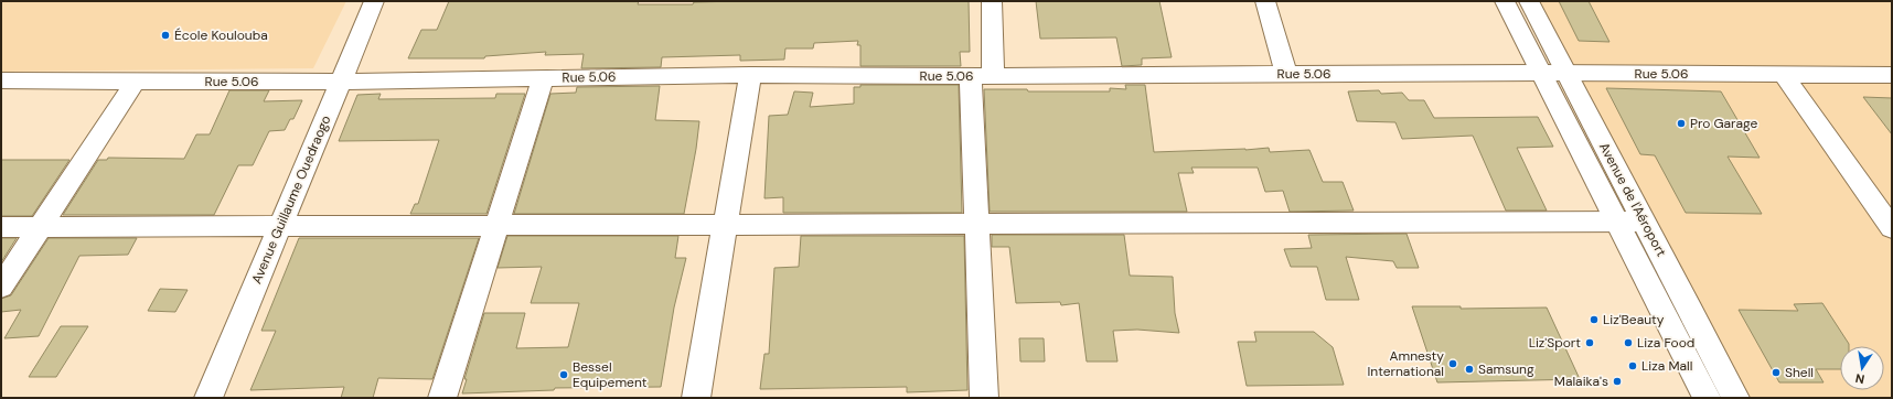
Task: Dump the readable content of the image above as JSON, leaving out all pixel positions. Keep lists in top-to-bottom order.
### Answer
{
  "streets": {
    "street": ["Rue 5.06", "Avenue Guillaume Ouedraogo", "Avenue de l'Aéroport"]
  },
  "crossings": [
    ["Rue 5.06", "Avenue Guillaume Ouedraogo"],
    ["Rue 5.06", "Avenue de l'Aéroport"]
  ],
  "places": [
    "École Koulouba",
    "Pro Garage",
    "Liz'Beauty",
    "Liz'Sport",
    "Liza Food",
    "Amnesty International",
    "Liza Mall",
    "Samsung",
    "Shell",
    "Bessel Equipement",
    "Malaika's"
  ],
  "north": "bottom"
}
